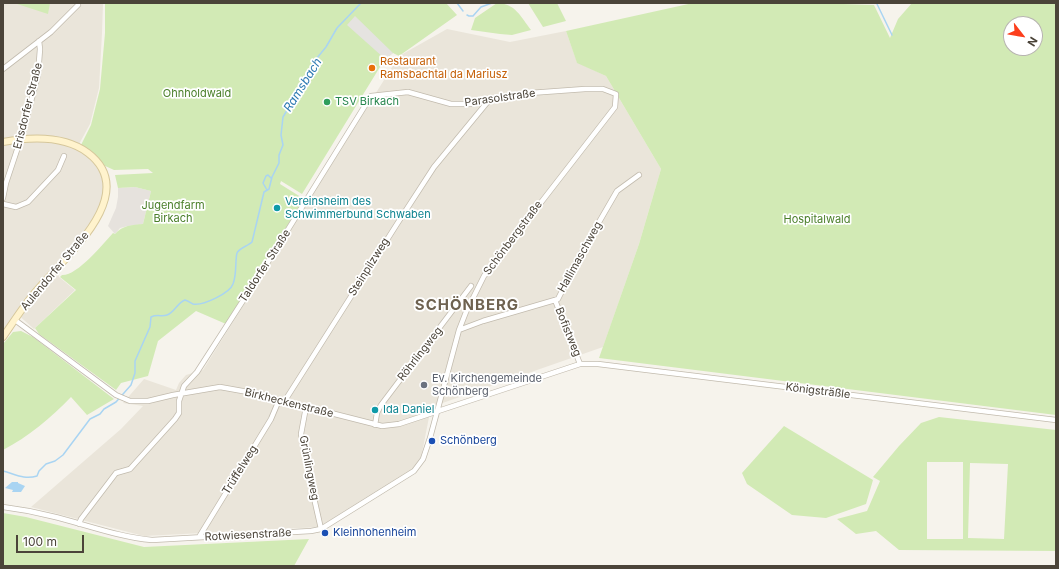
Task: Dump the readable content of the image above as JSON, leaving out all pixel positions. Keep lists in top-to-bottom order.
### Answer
{
  "streets": {
    "main road": ["Aulendorfer Straße"],
    "street": [
      "Parasolstraße",
      "Erisdorfer Straße",
      "Schönbergstraße",
      "Hallimaschweg",
      "Taldorfer Straße",
      "Steinpilzweg",
      "Bofistweg",
      "Röhrlingweg",
      "Königsträßle",
      "Birkheckenstraße",
      "Grünlingweg",
      "Trüffelweg",
      "Rotwiesenstraße"
    ]
  },
  "crossings": [
    ["Parasolstraße", "Schönbergstraße"],
    ["Parasolstraße", "Taldorfer Straße"],
    ["Parasolstraße", "Steinpilzweg"],
    ["Erisdorfer Straße", "Aulendorfer Straße"],
    ["Schönbergstraße", "Hallimaschweg"],
    ["Schönbergstraße", "Birkheckenstraße"],
    ["Schönbergstraße", "Rotwiesenstraße"],
    ["Hallimaschweg", "Bofistweg"],
    ["Taldorfer Straße", "Birkheckenstraße"],
    ["Steinpilzweg", "Birkheckenstraße"],
    ["Steinpilzweg", "Trüffelweg"],
    ["Aulendorfer Straße", "Birkheckenstraße"],
    ["Bofistweg", "Königsträßle"],
    ["Bofistweg", "Birkheckenstraße"],
    ["Röhrlingweg", "Birkheckenstraße"],
    ["Königsträßle", "Birkheckenstraße"],
    ["Birkheckenstraße", "Grünlingweg"],
    ["Birkheckenstraße", "Trüffelweg"],
    ["Birkheckenstraße", "Rotwiesenstraße"],
    ["Grünlingweg", "Rotwiesenstraße"],
    ["Trüffelweg", "Rotwiesenstraße"]
  ],
  "districts": ["SCHÖNBERG"],
  "water": ["Ramsbach"],
  "parks": ["Ohnholdwald", "Jugendfarm Birkach", "Hospitalwald"],
  "places": [
    "Restaurant Ramsbachtal da Mariusz",
    "TSV Birkach",
    "Vereinsheim des Schwimmerbund Schwaben",
    "Ev. Kirchengemeinde Schönberg",
    "Ida Daniel",
    "Schönberg",
    "Kleinhohenheim"
  ],
  "scale_bar": "100 m",
  "north": "bottom right"
}
